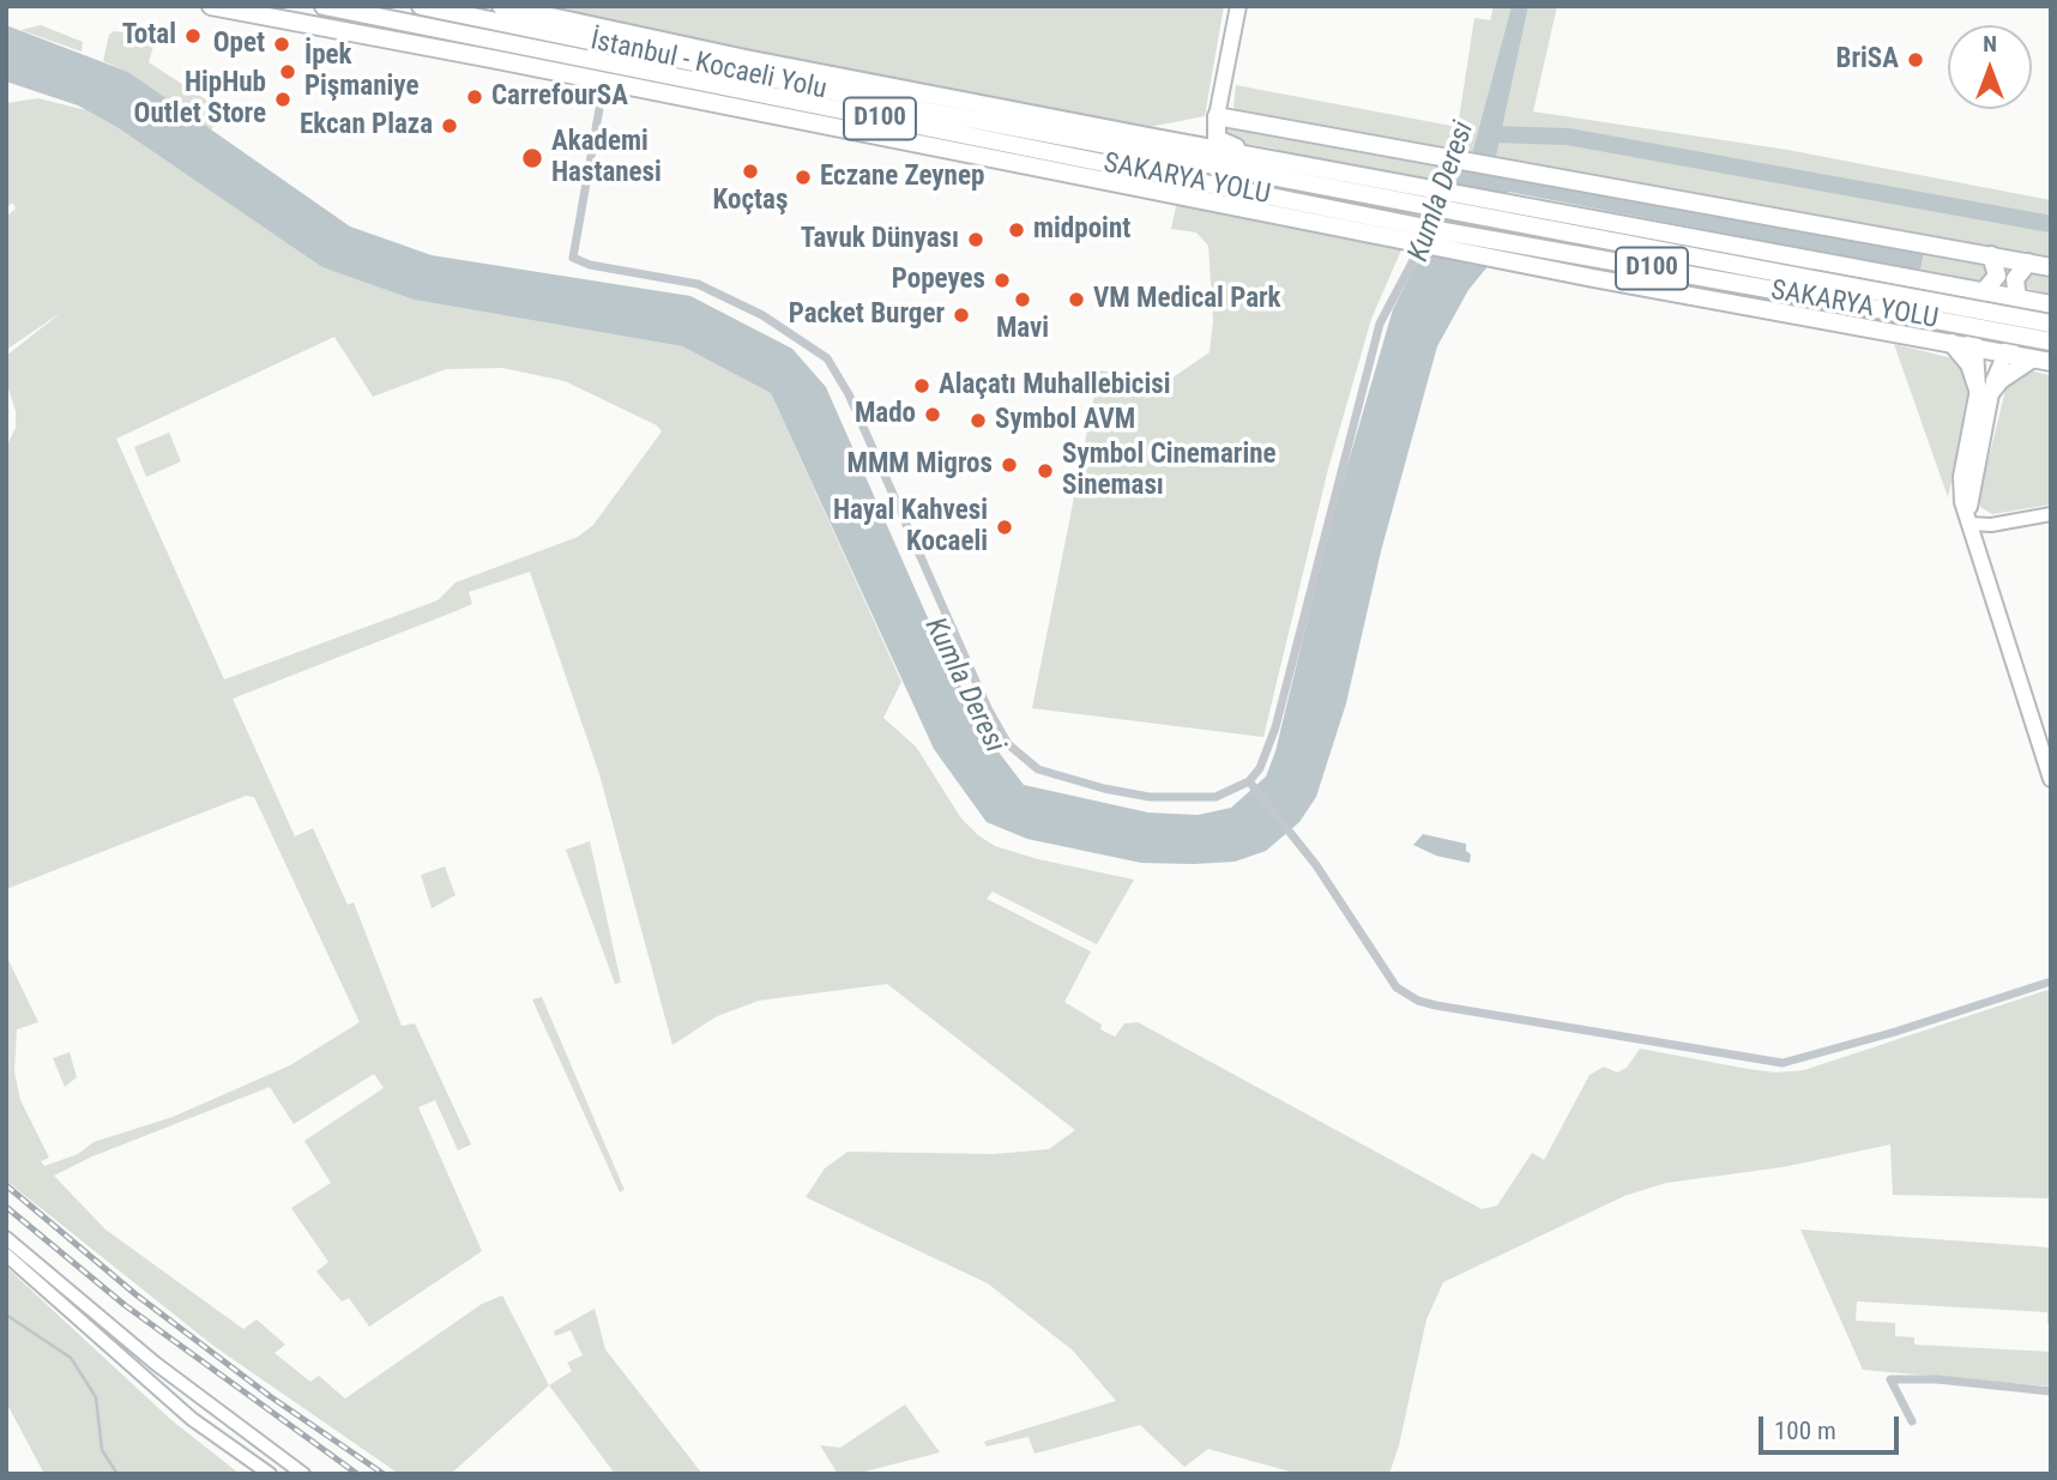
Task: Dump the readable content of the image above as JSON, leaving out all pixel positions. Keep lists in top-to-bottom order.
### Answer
{
  "streets": {
    "highway": ["İstanbul - Kocaeli Yolu", "D100", "SAKARYA YOLU"]
  },
  "crossings": [
    ["İstanbul - Kocaeli Yolu", "D100"],
    ["D100", "SAKARYA YOLU"]
  ],
  "water": ["Kumla Deresi"],
  "places": [
    "Total",
    "Opet",
    "BriSA",
    "İpek Pişmaniye",
    "CarrefourSA",
    "HipHub Outlet Store",
    "Ekcan Plaza",
    "Akademi Hastanesi",
    "Koçtaş",
    "Eczane Zeynep",
    "midpoint",
    "Tavuk Dünyası",
    "Popeyes",
    "Mavi",
    "VM Medical Park",
    "Packet Burger",
    "Alaçatı Muhallebicisi",
    "Mado",
    "Symbol AVM",
    "MMM Migros",
    "Symbol Cinemarine Sineması",
    "Hayal Kahvesi Kocaeli"
  ],
  "scale_bar": "100 m",
  "north": "top"
}
